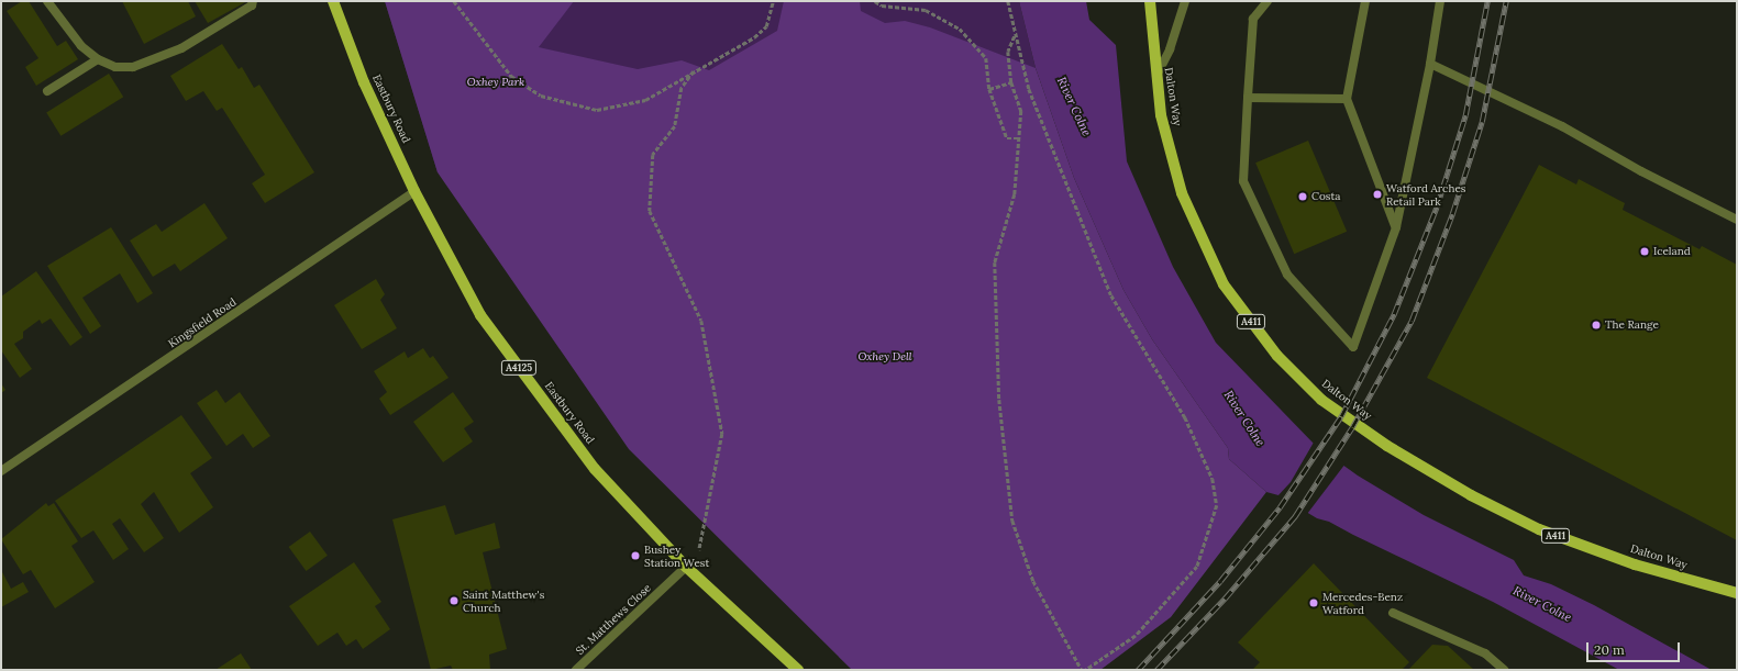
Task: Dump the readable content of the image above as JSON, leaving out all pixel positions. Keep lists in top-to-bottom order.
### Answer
{
  "streets": {
    "main road": [
      "Dalton Way",
      "Eastbury Road",
      "A411",
      "A4125"
    ],
    "street": ["Kingsfield Road", "St. Matthews Close"]
  },
  "crossings": [
    ["Eastbury Road", "Kingsfield Road"],
    ["Eastbury Road", "St. Matthews Close"]
  ],
  "water": ["River Colne"],
  "parks": ["Oxhey Park", "Oxhey Dell"],
  "places": [
    "Watford Arches Retail Park",
    "Costa",
    "Iceland",
    "The Range",
    "Bushey Station West",
    "Saint Matthew's Church",
    "Mercedes-Benz Watford"
  ],
  "scale_bar": "20 m"
}
